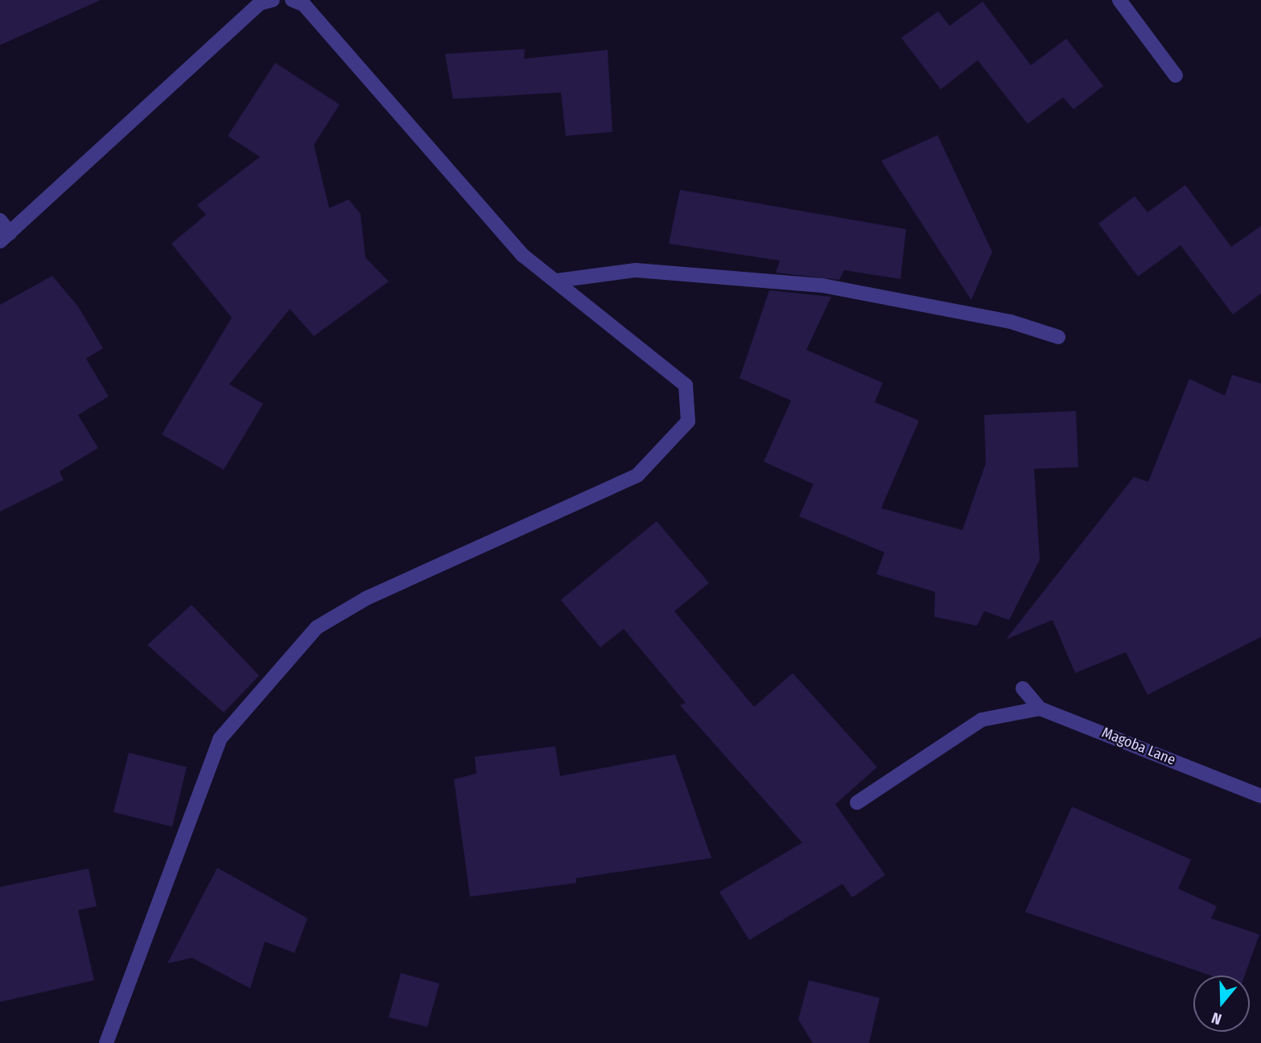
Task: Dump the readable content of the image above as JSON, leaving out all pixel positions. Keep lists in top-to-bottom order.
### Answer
{
  "streets": {
    "street": ["Magoba Lane"]
  },
  "north": "bottom"
}
